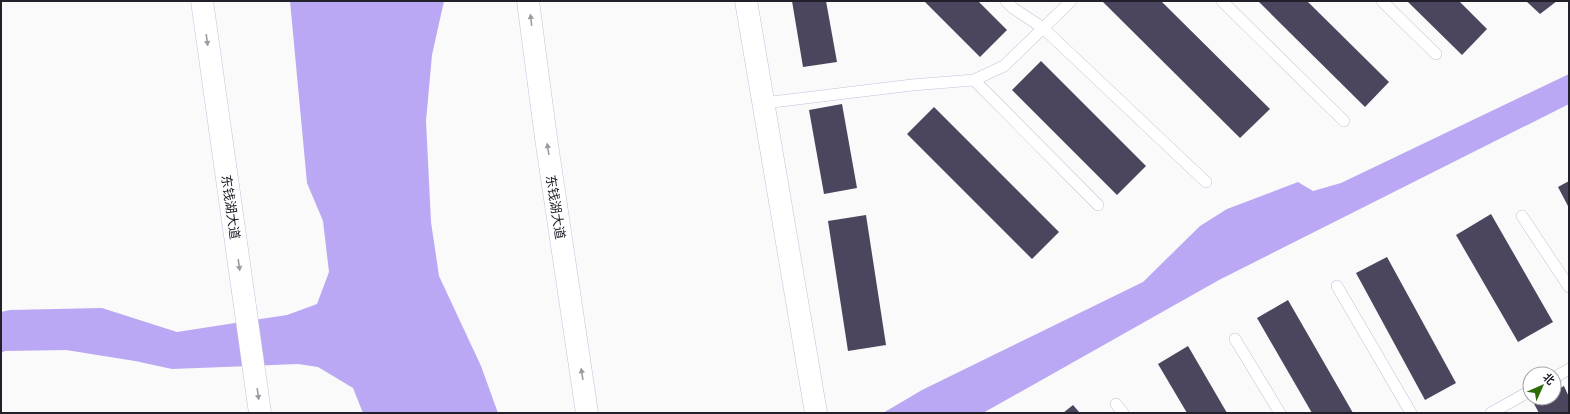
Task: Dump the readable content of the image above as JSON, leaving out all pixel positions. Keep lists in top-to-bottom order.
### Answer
{
  "streets": {
    "main road": ["东钱湖大道"]
  },
  "north": "top right"
}
